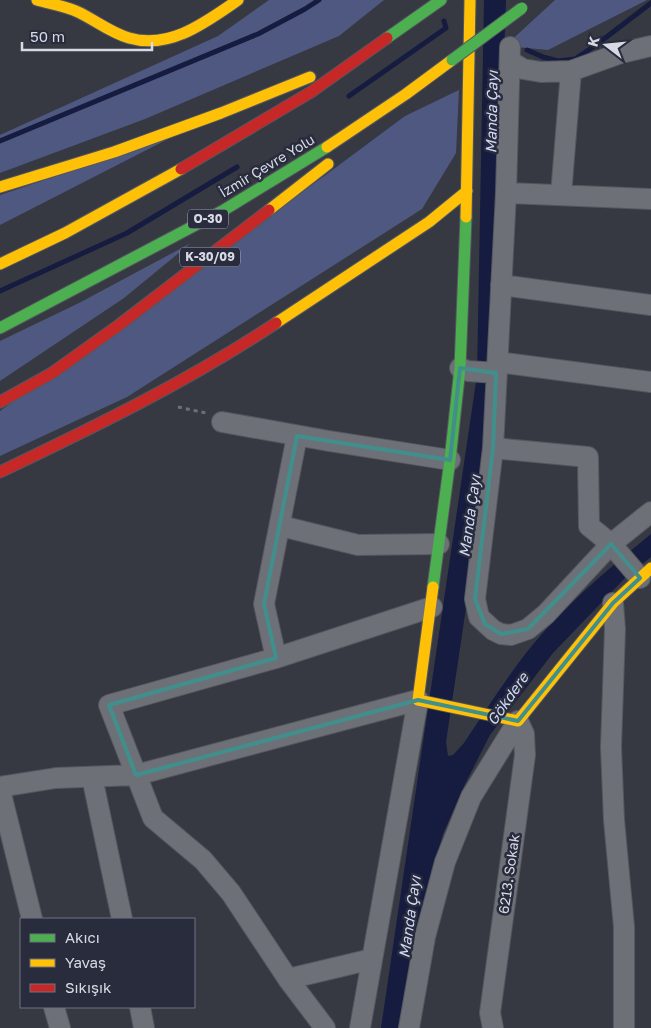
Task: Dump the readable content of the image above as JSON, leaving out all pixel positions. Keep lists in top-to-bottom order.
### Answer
{
  "streets": {
    "main road": ["İzmir Çevre Yolu", "O-30", "K-30/09"],
    "street": ["6213. Sokak"]
  },
  "water": ["Manda Çayı", "Gökdere"],
  "legend": ["Akıcı", "Yavaş", "Sıkışık"],
  "scale_bar": "50 m",
  "north": "left"
}
